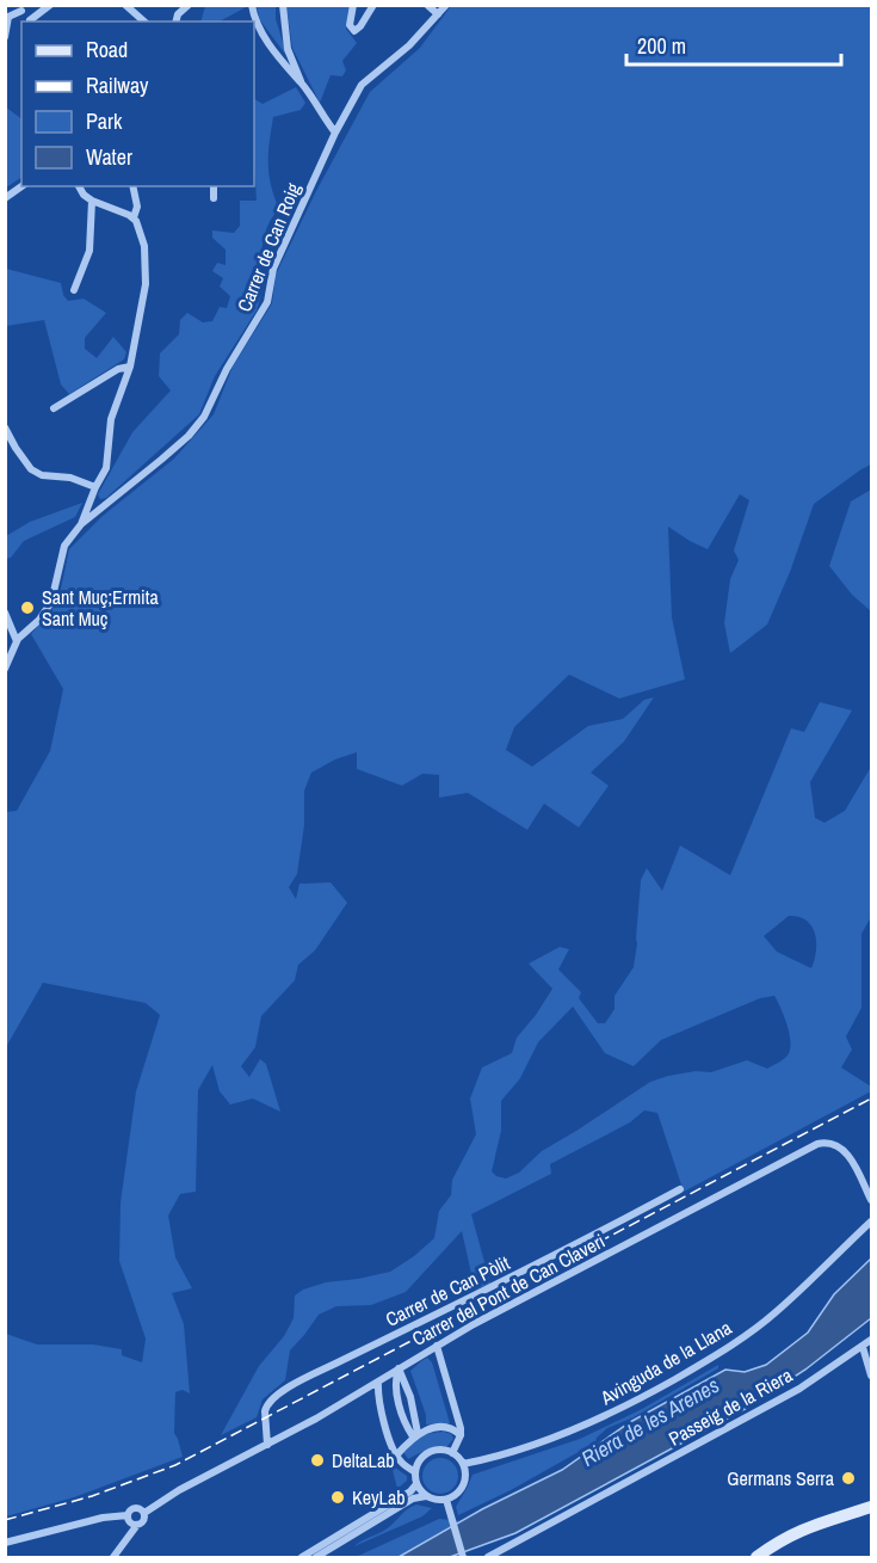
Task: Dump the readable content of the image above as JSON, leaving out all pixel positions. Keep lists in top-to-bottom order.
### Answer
{
  "streets": {
    "street": [
      "Carrer de Can Roig",
      "Carrer del Pont de Can Claveri",
      "Carrer de Can Pòlit",
      "Avinguda de la Llana",
      "Passeig de la Riera"
    ]
  },
  "crossings": [
    ["Carrer del Pont de Can Claveri", "Carrer de Can Pòlit"]
  ],
  "water": ["Riera de les Arenes"],
  "places": [
    "Sant Muç;Ermita Sant Muç",
    "DeltaLab",
    "Germans Serra",
    "KeyLab"
  ],
  "legend": [
    "Road",
    "Railway",
    "Park",
    "Water"
  ],
  "scale_bar": "200 m"
}
